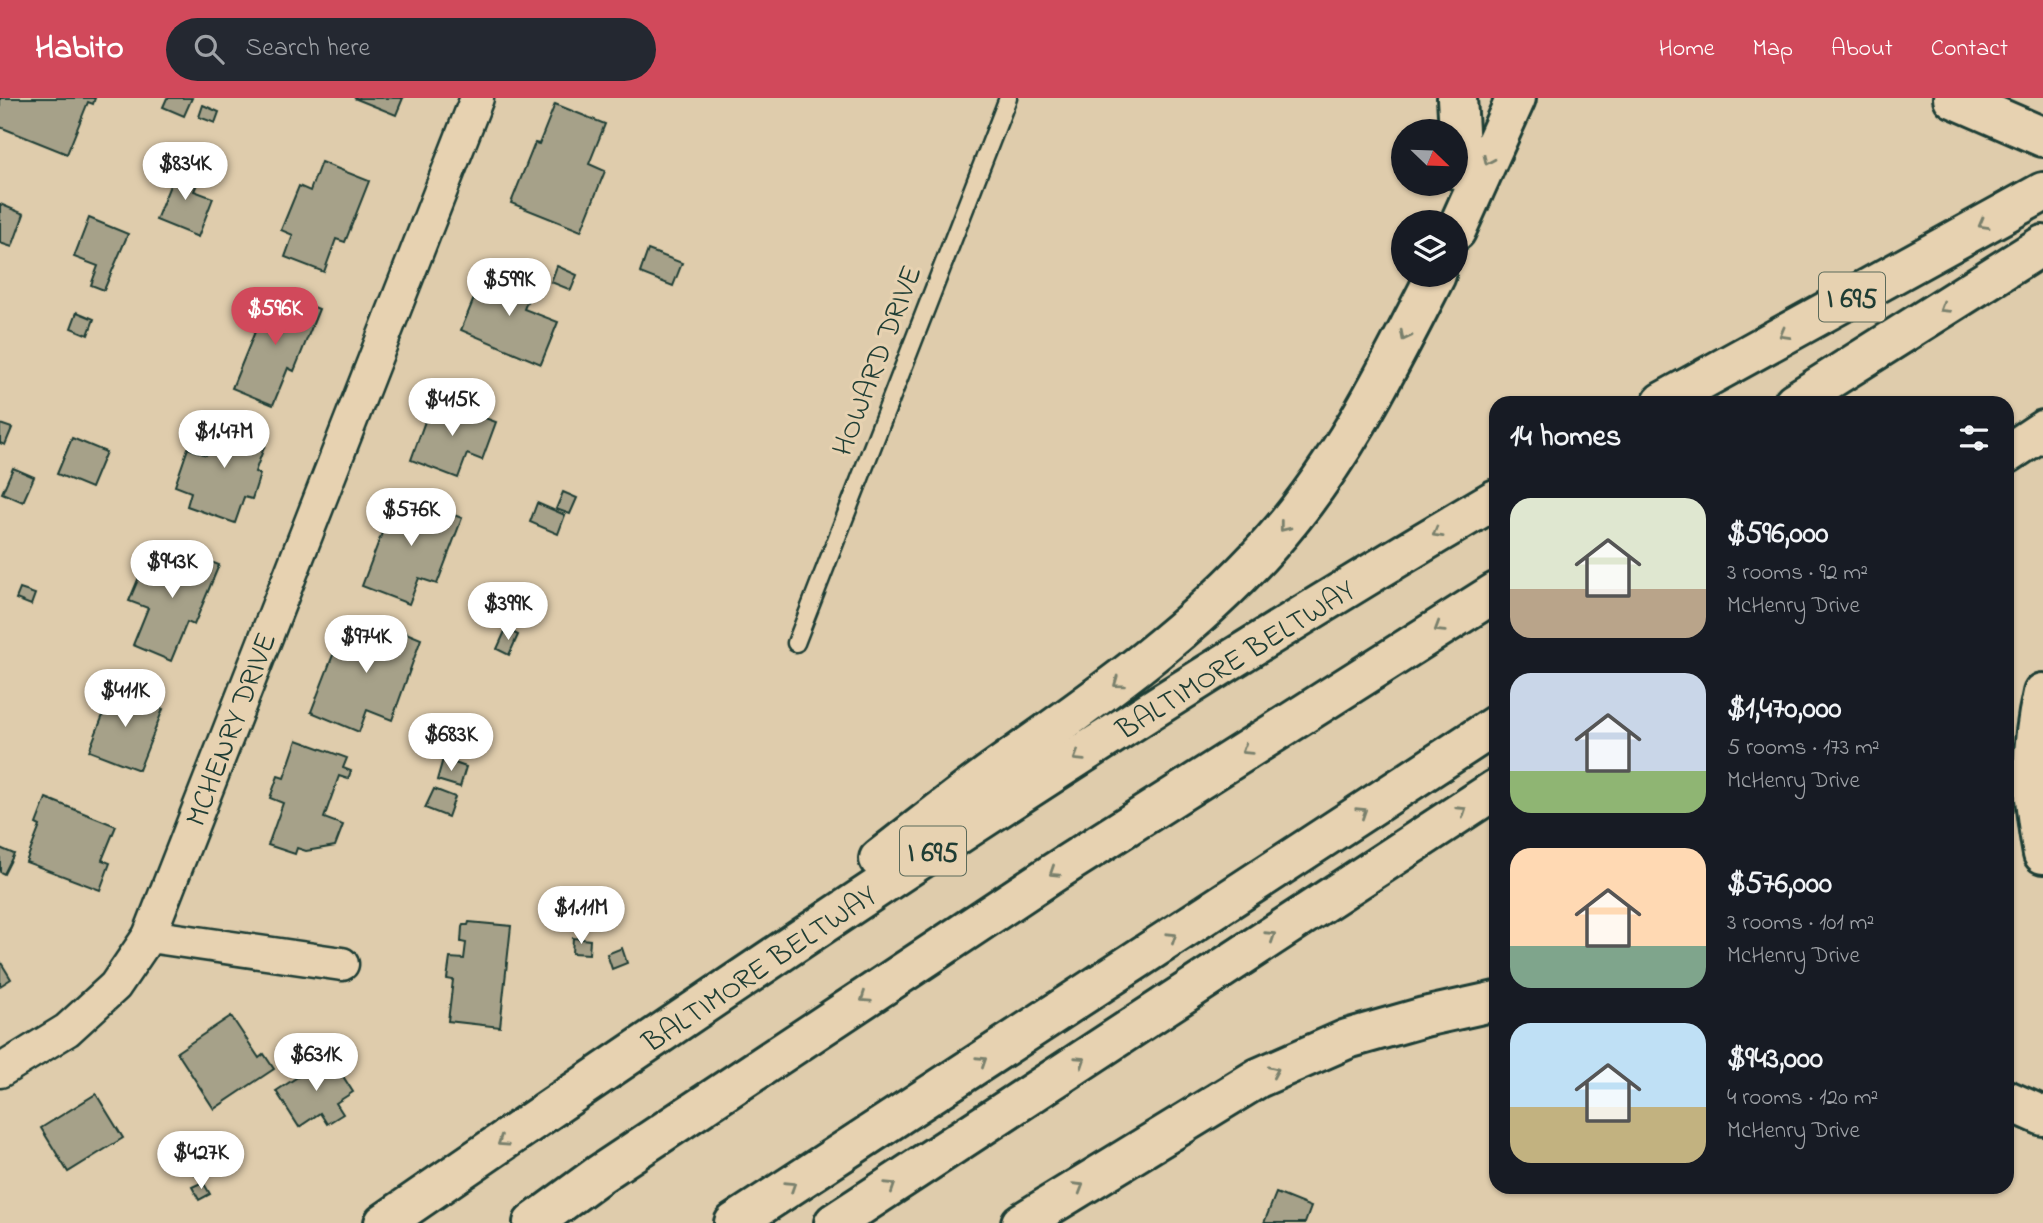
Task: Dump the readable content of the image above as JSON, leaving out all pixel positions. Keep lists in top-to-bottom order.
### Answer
{
  "streets": {
    "main road": ["I 695", "BALTIMORE BELTWAY"],
    "street": ["MCHENRY DRIVE"],
    "lane": ["HOWARD DRIVE"]
  },
  "north": "bottom right",
  "page": {
    "header": "Habito",
    "search": "Search here",
    "nav": [
      "Home",
      "Map",
      "About",
      "Contact"
    ],
    "price": [
      "$834K",
      "$599K",
      "$596K",
      "$415K",
      "$1.47M",
      "$576K",
      "$943K",
      "$399K",
      "$974K",
      "$411K",
      "$683K",
      "$1.11M",
      "$631K",
      "$427K"
    ],
    "heading": "14 homes",
    "list": [
      {
        "name": "$596,000",
        "note": "3 rooms · 92 m² · McHenry Drive"
      },
      {
        "name": "$1,470,000",
        "note": "5 rooms · 173 m² · McHenry Drive"
      },
      {
        "name": "$576,000",
        "note": "3 rooms · 101 m² · McHenry Drive"
      },
      {
        "name": "$943,000",
        "note": "4 rooms · 120 m² · McHenry Drive"
      }
    ]
  }
}
